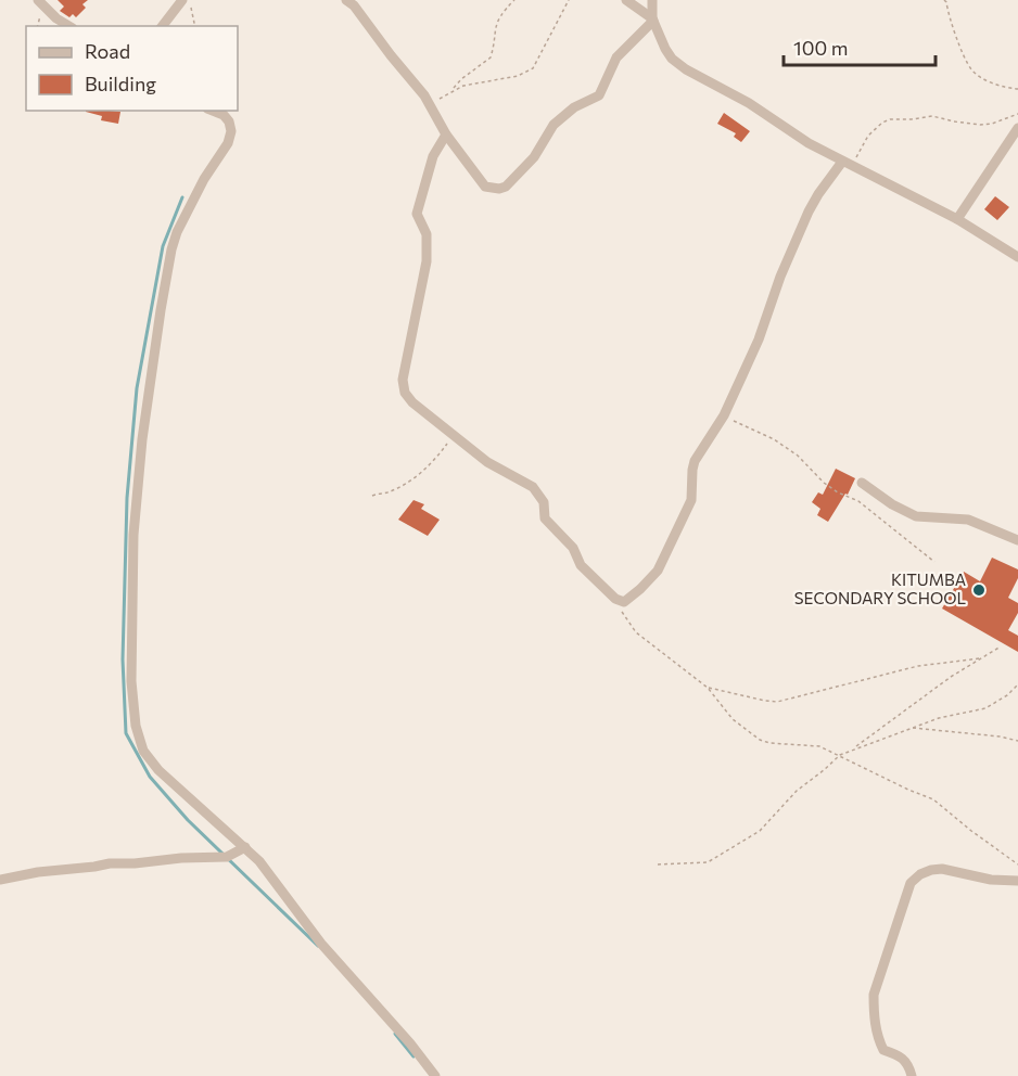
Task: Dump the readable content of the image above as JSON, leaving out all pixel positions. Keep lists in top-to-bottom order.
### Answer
{
  "places": ["KITUMBA SECONDARY SCHOOL"],
  "legend": ["Road", "Building"],
  "scale_bar": "100 m"
}
